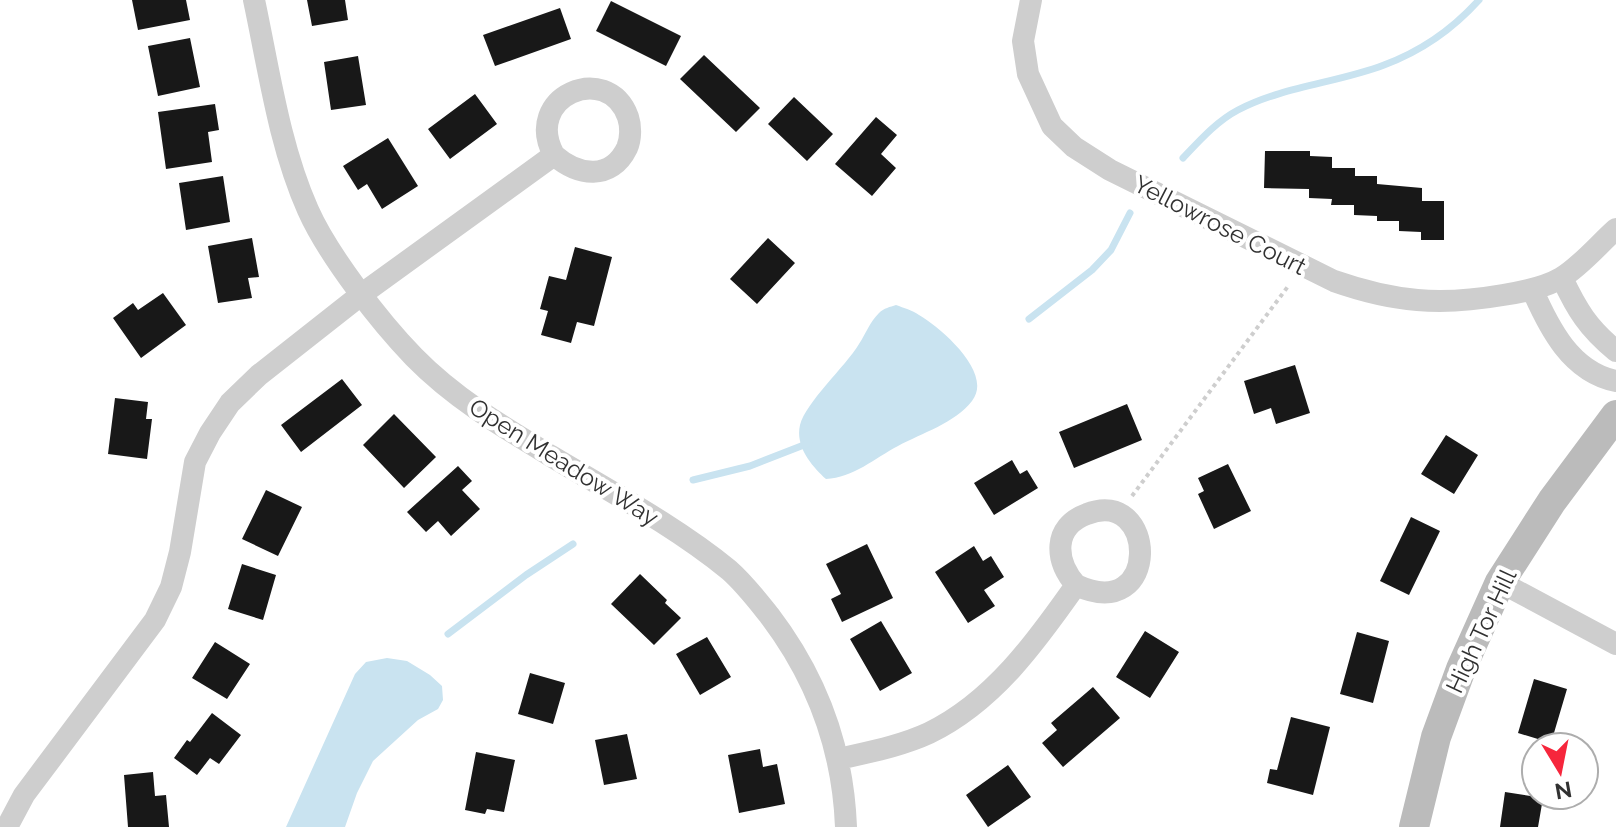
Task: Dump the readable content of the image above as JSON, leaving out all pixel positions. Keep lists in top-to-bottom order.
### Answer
{
  "streets": {
    "street": ["Yellowrose Court", "Open Meadow Way", "High Tor Hill"]
  },
  "north": "bottom"
}
